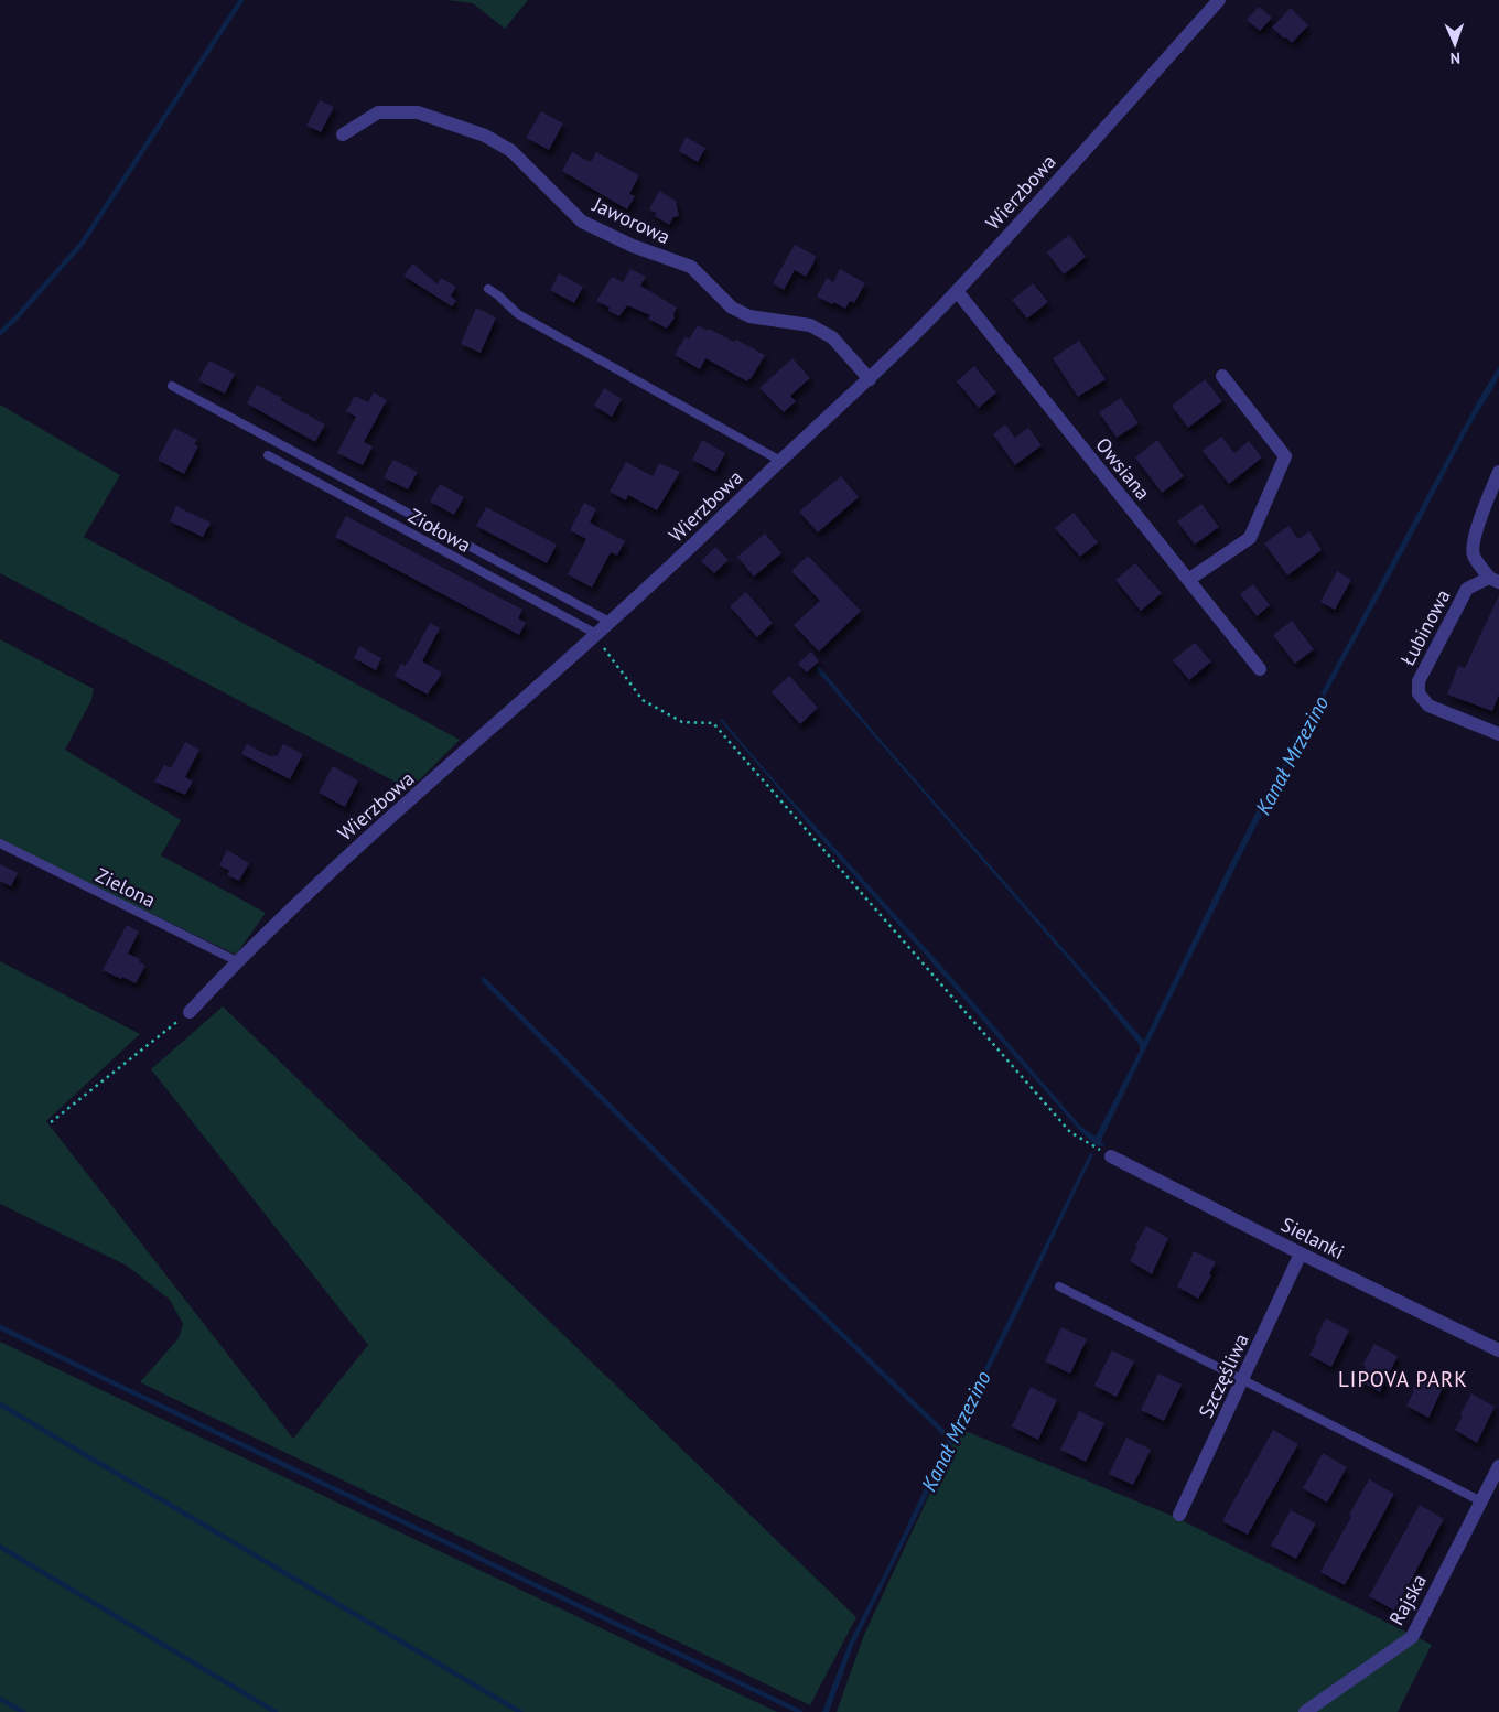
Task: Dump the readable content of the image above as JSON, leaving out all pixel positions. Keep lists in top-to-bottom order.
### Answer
{
  "streets": {
    "street": [
      "Wierzbowa",
      "Jaworowa",
      "Owsiana",
      "Łubinowa",
      "Sielanki",
      "Szczęśliwa",
      "Rajska"
    ],
    "lane": ["Ziołowa", "Zielona"]
  },
  "crossings": [
    ["Wierzbowa", "Jaworowa"],
    ["Wierzbowa", "Owsiana"],
    ["Wierzbowa", "Ziołowa"],
    ["Wierzbowa", "Zielona"],
    ["Sielanki", "Szczęśliwa"]
  ],
  "districts": ["LIPOVA PARK"],
  "water": ["Kanał Mrzezino"],
  "north": "bottom"
}
